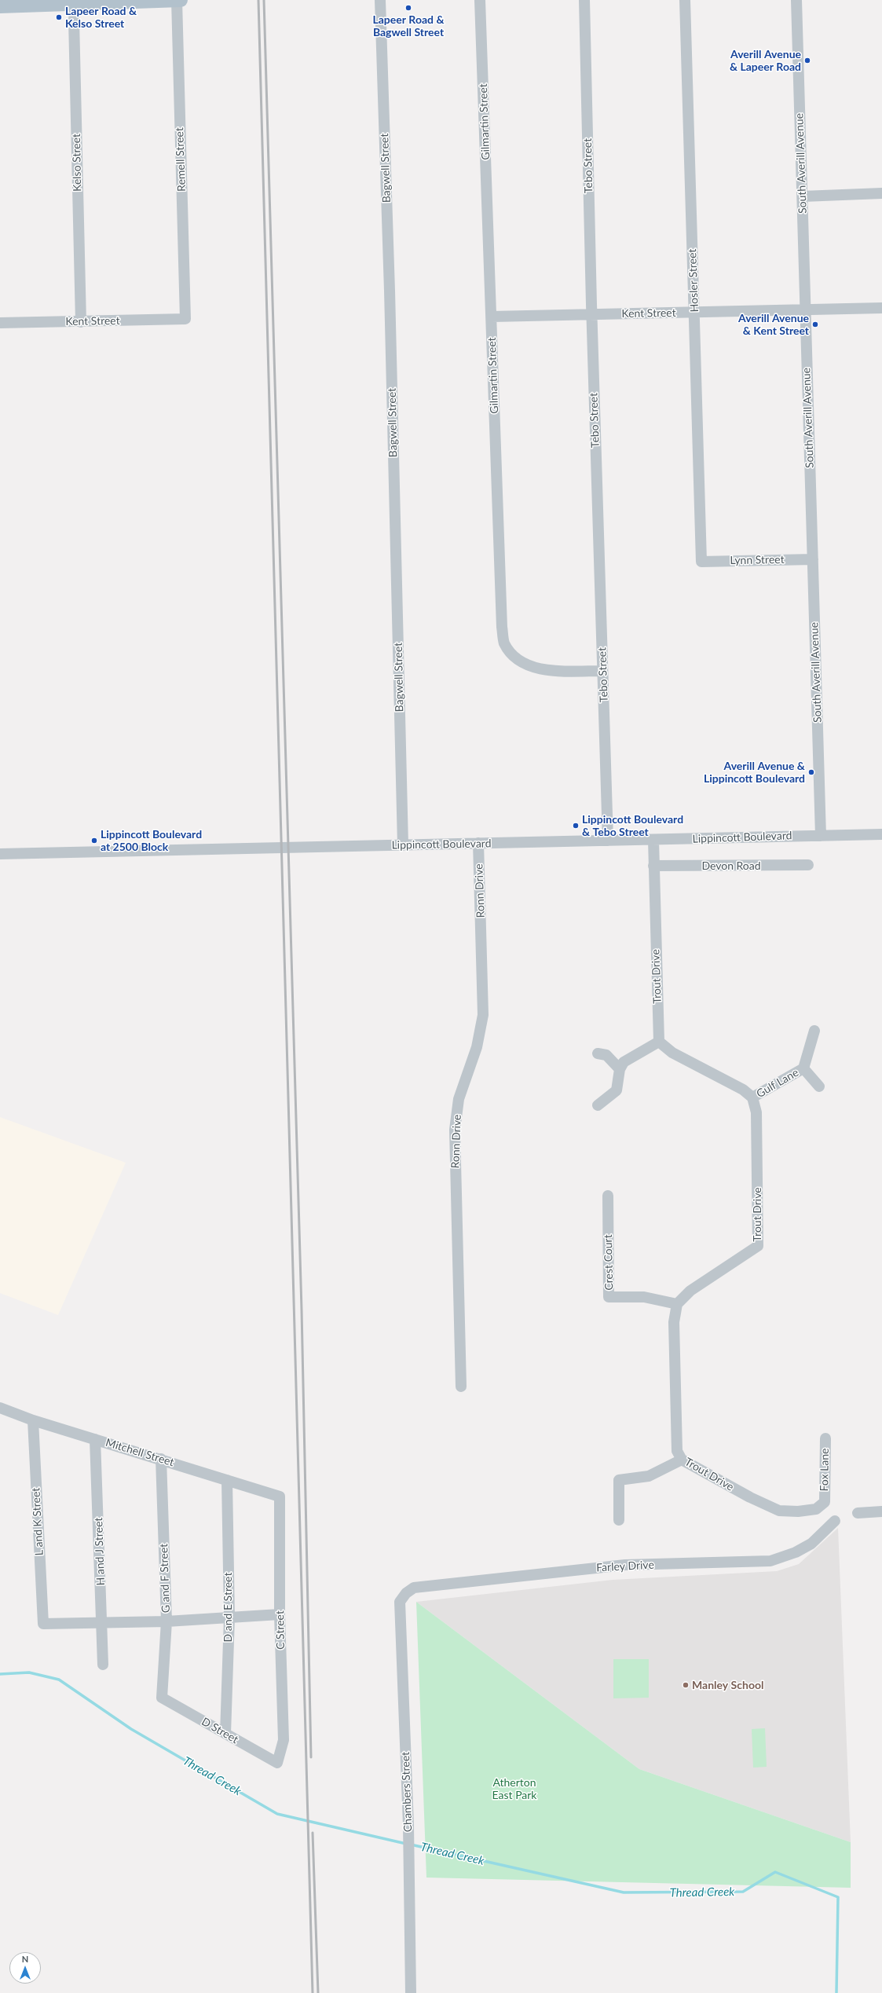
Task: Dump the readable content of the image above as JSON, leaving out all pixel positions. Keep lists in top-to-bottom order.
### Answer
{
  "streets": {
    "street": [
      "Gilmartin Street",
      "Remell Street",
      "Kelso Street",
      "South Averill Avenue",
      "Tebo Street",
      "Bagwell Street",
      "Hosler Street",
      "Kent Street",
      "Lynn Street",
      "Lippincott Boulevard",
      "Devon Road",
      "Ronn Drive",
      "Trout Drive",
      "Gulf Lane",
      "Crest Court",
      "Mitchell Street",
      "Fox Lane",
      "L and K Street",
      "H and J Street",
      "Farley Drive",
      "G and F Street",
      "D and E Street",
      "C Street",
      "D Street",
      "Chambers Street"
    ]
  },
  "crossings": [
    ["Gilmartin Street", "Tebo Street"],
    ["Gilmartin Street", "Kent Street"],
    ["Remell Street", "Kent Street"],
    ["Kelso Street", "Kent Street"],
    ["South Averill Avenue", "Kent Street"],
    ["South Averill Avenue", "Lynn Street"],
    ["South Averill Avenue", "Lippincott Boulevard"],
    ["Tebo Street", "Kent Street"],
    ["Tebo Street", "Lippincott Boulevard"],
    ["Bagwell Street", "Lippincott Boulevard"],
    ["Hosler Street", "Kent Street"],
    ["Hosler Street", "Lynn Street"],
    ["Lippincott Boulevard", "Ronn Drive"],
    ["Lippincott Boulevard", "Trout Drive"],
    ["Devon Road", "Trout Drive"],
    ["Trout Drive", "Gulf Lane"],
    ["Trout Drive", "Crest Court"],
    ["Trout Drive", "Fox Lane"],
    ["Mitchell Street", "L and K Street"],
    ["Mitchell Street", "H and J Street"],
    ["Mitchell Street", "G and F Street"],
    ["Mitchell Street", "D and E Street"],
    ["Mitchell Street", "C Street"],
    ["L and K Street", "H and J Street"],
    ["Farley Drive", "Chambers Street"],
    ["G and F Street", "D Street"],
    ["D and E Street", "D Street"],
    ["C Street", "D Street"]
  ],
  "water": ["Thread Creek"],
  "parks": ["Atherton East Park"],
  "places": [
    "Lapeer Road & Bagwell Street",
    "Lapeer Road & Kelso Street",
    "Averill Avenue & Lapeer Road",
    "Averill Avenue & Kent Street",
    "Averill Avenue & Lippincott Boulevard",
    "Lippincott Boulevard & Tebo Street",
    "Lippincott Boulevard at 2500 Block",
    "Manley School"
  ],
  "north": "top"
}
